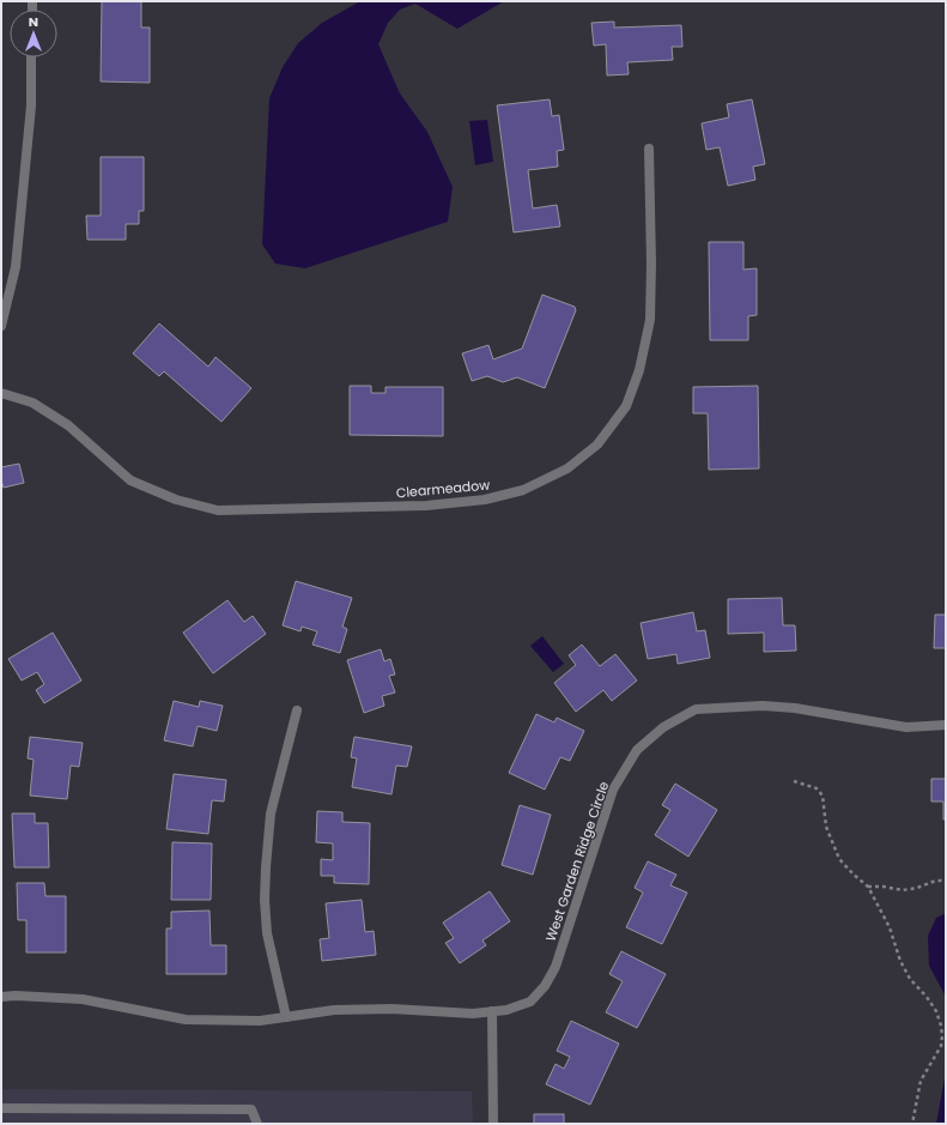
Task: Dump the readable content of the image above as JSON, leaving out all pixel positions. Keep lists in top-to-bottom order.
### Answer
{
  "streets": {
    "street": ["Clearmeadow", "West Garden Ridge Circle"]
  },
  "north": "top"
}
